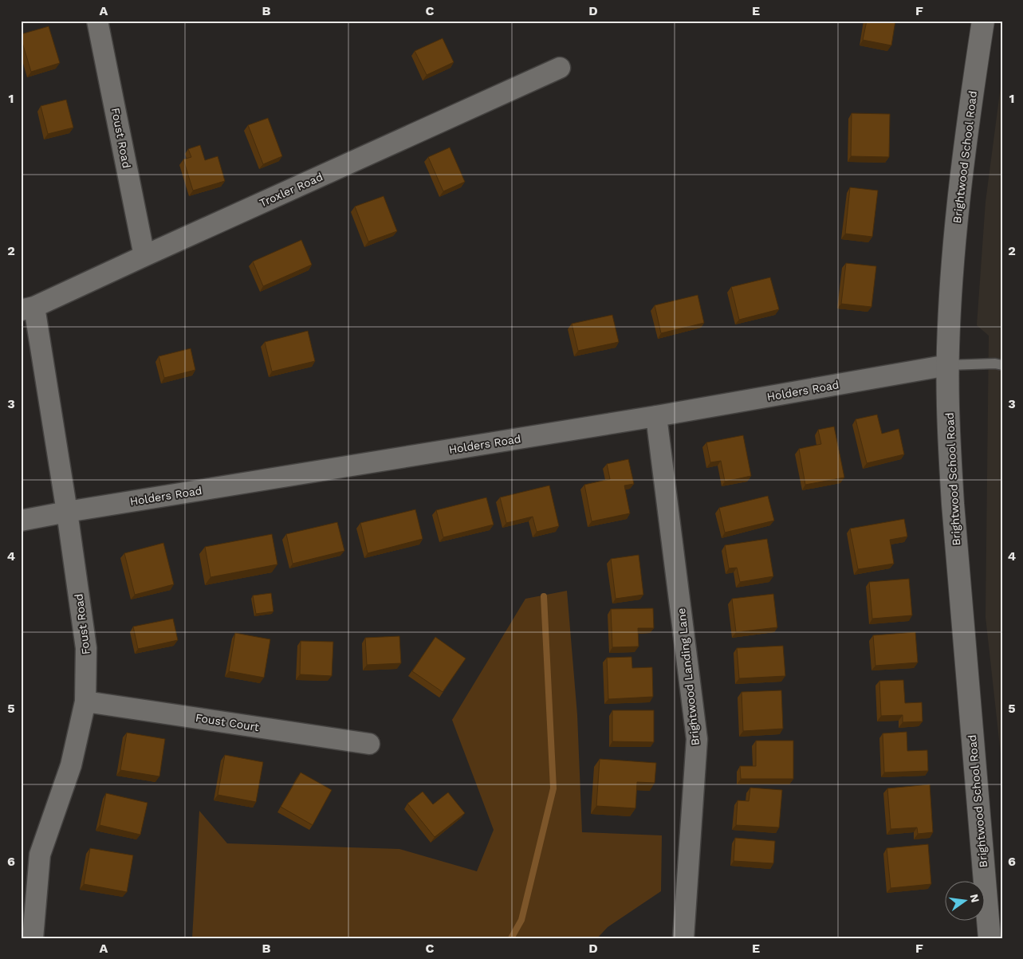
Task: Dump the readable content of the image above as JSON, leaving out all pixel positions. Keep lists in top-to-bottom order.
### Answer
{
  "streets": {
    "main road": ["Brightwood School Road"],
    "street": [
      "Foust Road",
      "Troxler Road",
      "Holders Road",
      "Brightwood Landing Lane",
      "Foust Court"
    ]
  },
  "crossings": [
    ["Foust Road", "Troxler Road"],
    ["Foust Road", "Holders Road"],
    ["Foust Road", "Foust Court"],
    ["Brightwood School Road", "Holders Road"],
    ["Holders Road", "Brightwood Landing Lane"]
  ],
  "north": "right",
  "grid": {
    "columns": [
      "A",
      "B",
      "C",
      "D",
      "E",
      "F"
    ],
    "rows": [
      "1",
      "2",
      "3",
      "4",
      "5",
      "6"
    ]
  }
}
